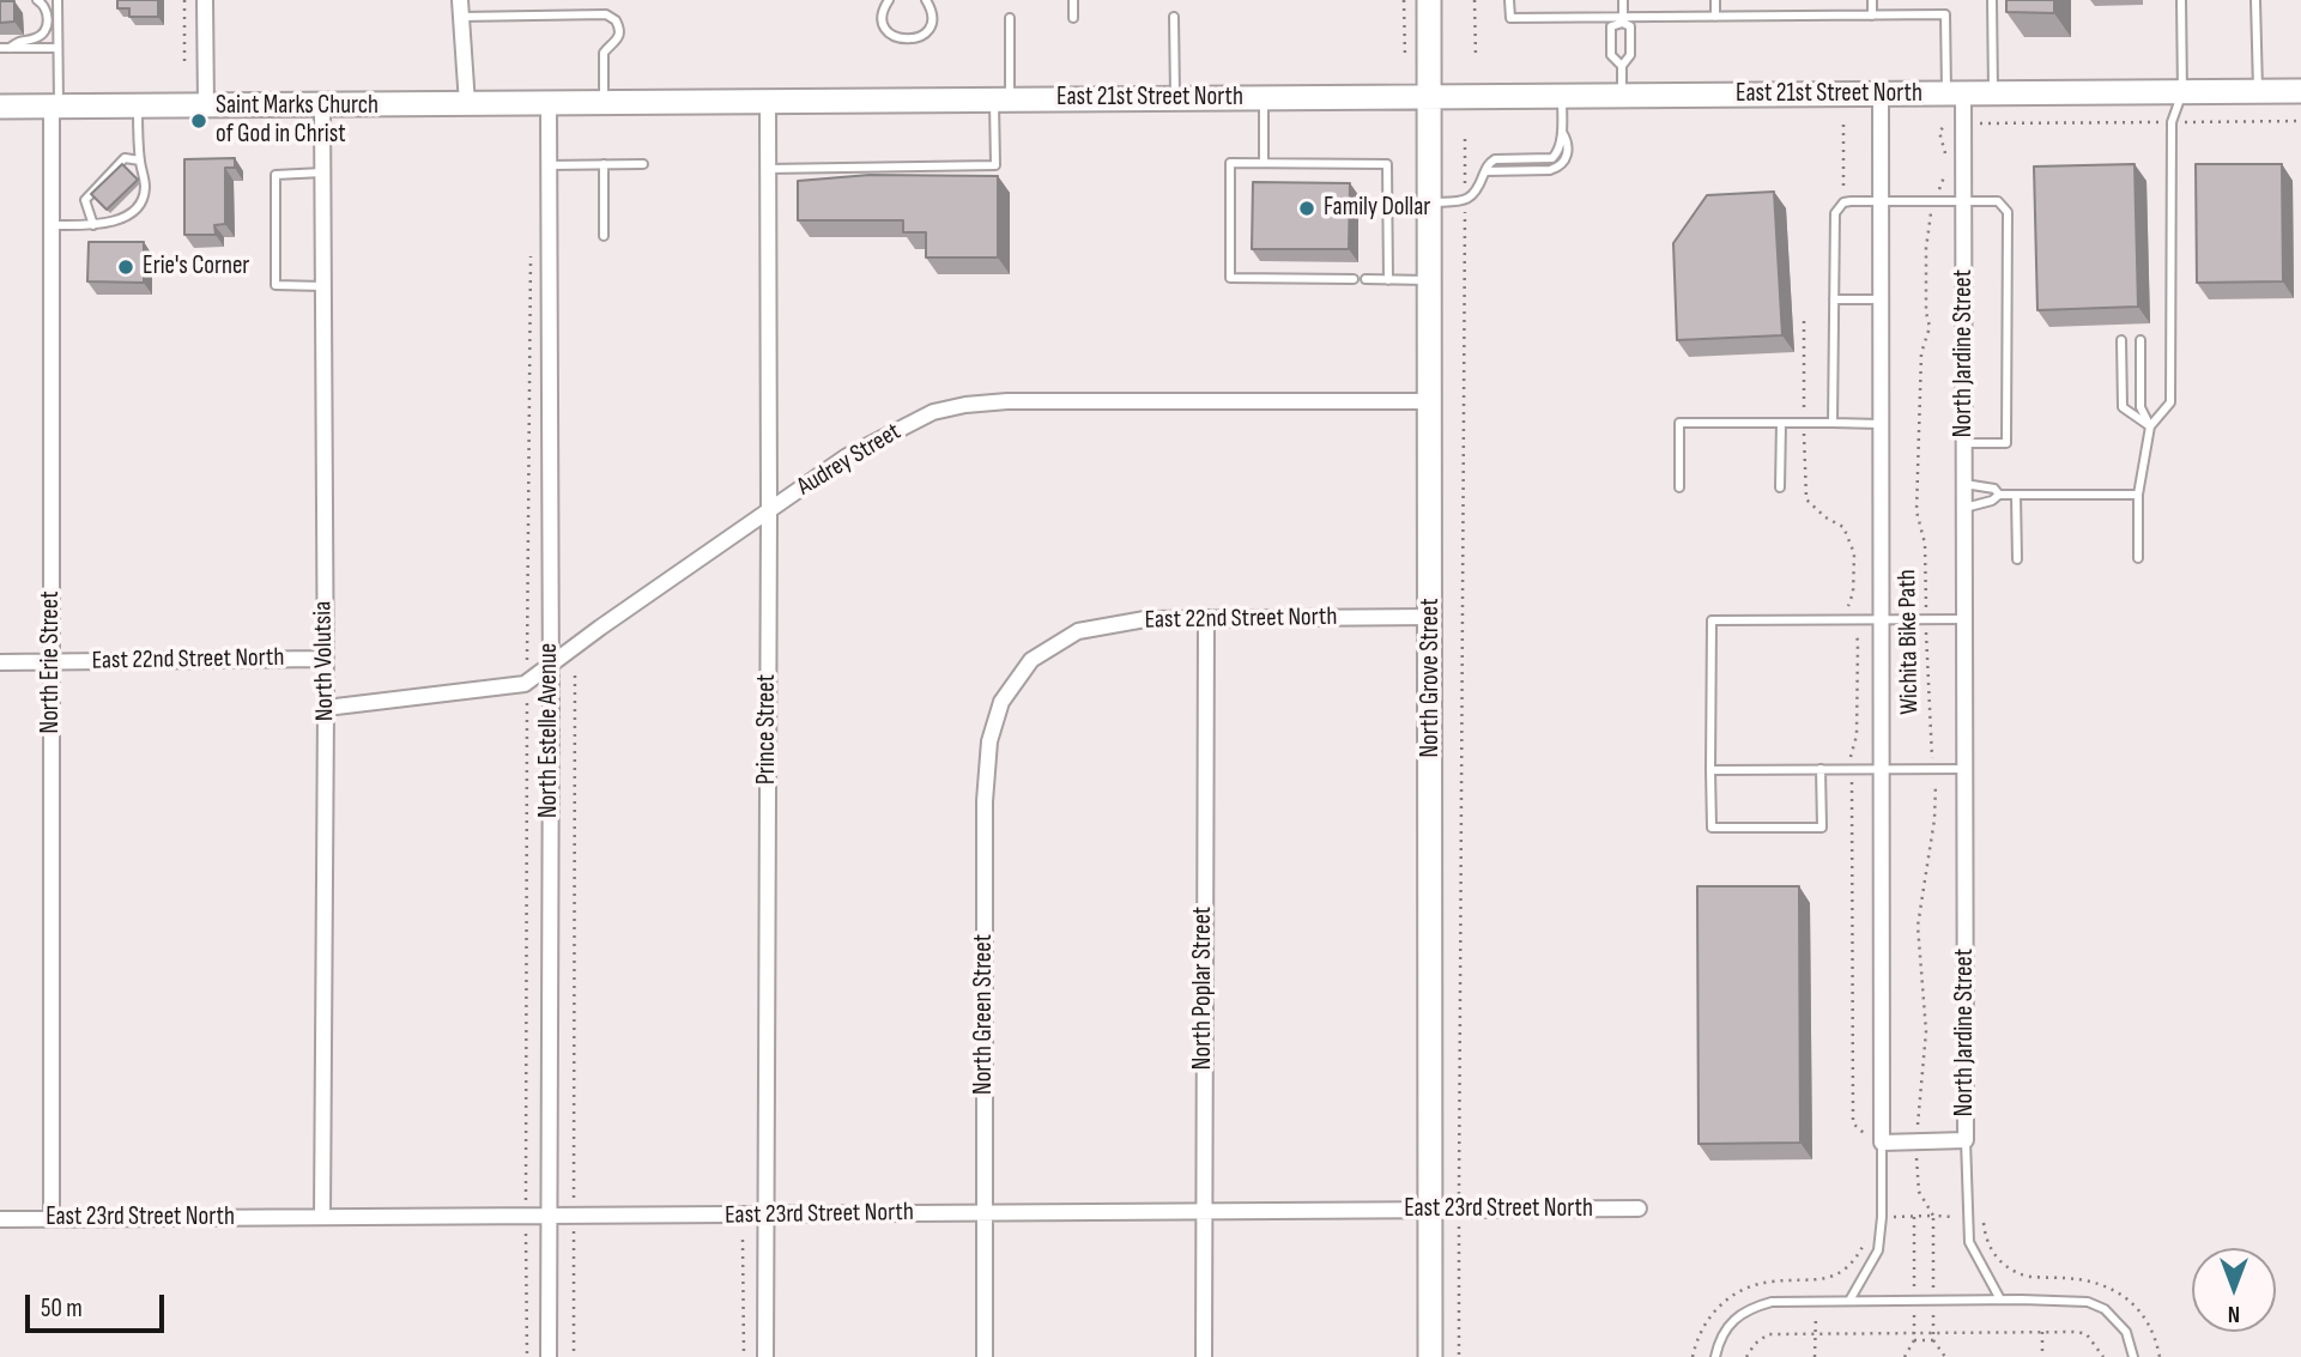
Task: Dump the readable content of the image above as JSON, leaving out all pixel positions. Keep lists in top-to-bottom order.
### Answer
{
  "streets": {
    "main road": ["East 21st Street North", "North Grove Street"],
    "street": [
      "North Jardine Street",
      "Audrey Street",
      "East 22nd Street North",
      "North Volutsia",
      "North Erie Street",
      "Prince Street",
      "North Estelle Avenue",
      "North Poplar Street",
      "North Green Street",
      "East 23rd Street North"
    ],
    "path": ["Wichita Bike Path"]
  },
  "crossings": [
    ["East 21st Street North", "North Jardine Street"],
    ["East 21st Street North", "North Volutsia"],
    ["East 21st Street North", "North Erie Street"],
    ["East 21st Street North", "North Grove Street"],
    ["East 21st Street North", "Prince Street"],
    ["East 21st Street North", "North Estelle Avenue"],
    ["North Jardine Street", "Wichita Bike Path"],
    ["Audrey Street", "North Volutsia"],
    ["Audrey Street", "North Grove Street"],
    ["Audrey Street", "Prince Street"],
    ["Audrey Street", "North Estelle Avenue"],
    ["East 22nd Street North", "North Volutsia"],
    ["East 22nd Street North", "North Erie Street"],
    ["East 22nd Street North", "North Grove Street"],
    ["East 22nd Street North", "North Poplar Street"],
    ["East 22nd Street North", "North Green Street"],
    ["North Volutsia", "East 23rd Street North"],
    ["North Erie Street", "East 23rd Street North"],
    ["North Grove Street", "East 23rd Street North"],
    ["Prince Street", "East 23rd Street North"],
    ["North Estelle Avenue", "East 23rd Street North"],
    ["North Poplar Street", "East 23rd Street North"],
    ["North Green Street", "East 23rd Street North"]
  ],
  "places": ["Saint Marks Church of God in Christ", "Family Dollar", "Erie's Corner"],
  "scale_bar": "50 m",
  "north": "bottom"
}
